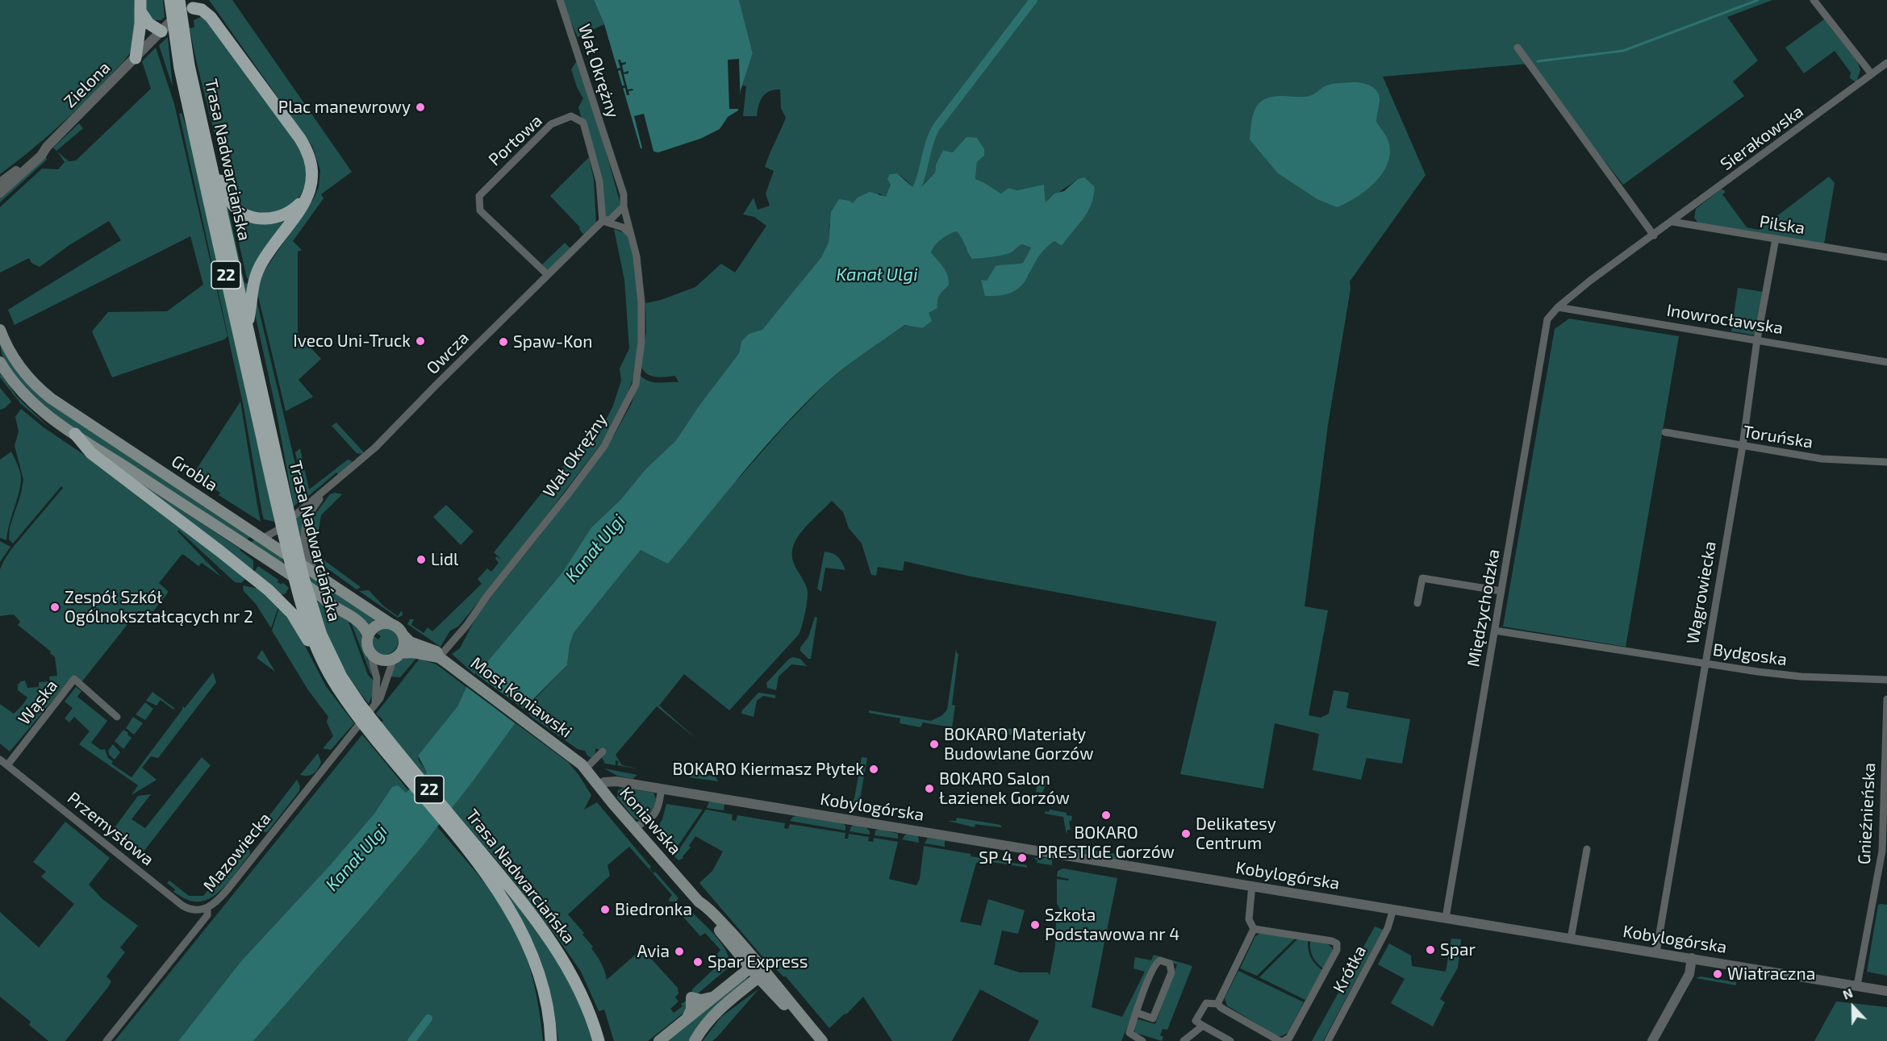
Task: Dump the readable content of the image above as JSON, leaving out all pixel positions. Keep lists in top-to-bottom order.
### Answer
{
  "streets": {
    "main road": [
      "Trasa Nadwarciańska",
      "22",
      "Grobla",
      "Most Koniawski",
      "Koniawska"
    ],
    "street": [
      "Wał Okrężny",
      "Zielona",
      "Sierakowska",
      "Portowa",
      "Pilska",
      "Inowrocławska",
      "Owcza",
      "Toruńska",
      "Wągrowiecka",
      "Międzychodzka",
      "Bydgoska",
      "Wąska",
      "Kobylogórska",
      "Gnieźnieńska",
      "Przemysłowa",
      "Mazowiecka",
      "Krótka"
    ]
  },
  "crossings": [
    ["Wał Okrężny", "Most Koniawski"],
    ["Sierakowska", "Pilska"],
    ["Sierakowska", "Inowrocławska"],
    ["Sierakowska", "Międzychodzka"],
    ["Portowa", "Owcza"],
    ["Pilska", "Wągrowiecka"],
    ["Inowrocławska", "Wągrowiecka"],
    ["Inowrocławska", "Międzychodzka"],
    ["Owcza", "Grobla"],
    ["Toruńska", "Wągrowiecka"],
    ["Grobla", "Mazowiecka"],
    ["Wągrowiecka", "Bydgoska"],
    ["Wągrowiecka", "Kobylogórska"],
    ["Międzychodzka", "Bydgoska"],
    ["Międzychodzka", "Kobylogórska"],
    ["Most Koniawski", "Koniawska"],
    ["Wąska", "Przemysłowa"],
    ["Kobylogórska", "Gnieźnieńska"],
    ["Kobylogórska", "Koniawska"],
    ["Kobylogórska", "Krótka"],
    ["Przemysłowa", "Mazowiecka"]
  ],
  "water": ["Kanał Ulgi"],
  "places": [
    "Plac manewrowy",
    "Iveco Uni-Truck",
    "Spaw-Kon",
    "Lidl",
    "Zespół Szkół Ogólnokształcących nr 2",
    "BOKARO Materiały Budowlane Gorzów",
    "BOKARO Kiermasz Płytek",
    "BOKARO Salon Łazienek Gorzów",
    "BOKARO PRESTIGE Gorzów",
    "Delikatesy Centrum",
    "SP 4",
    "Biedronka",
    "Szkoła Podstawowa nr 4",
    "Spar",
    "Avia",
    "Spar Express",
    "Wiatraczna"
  ],
  "north": "top"
}
